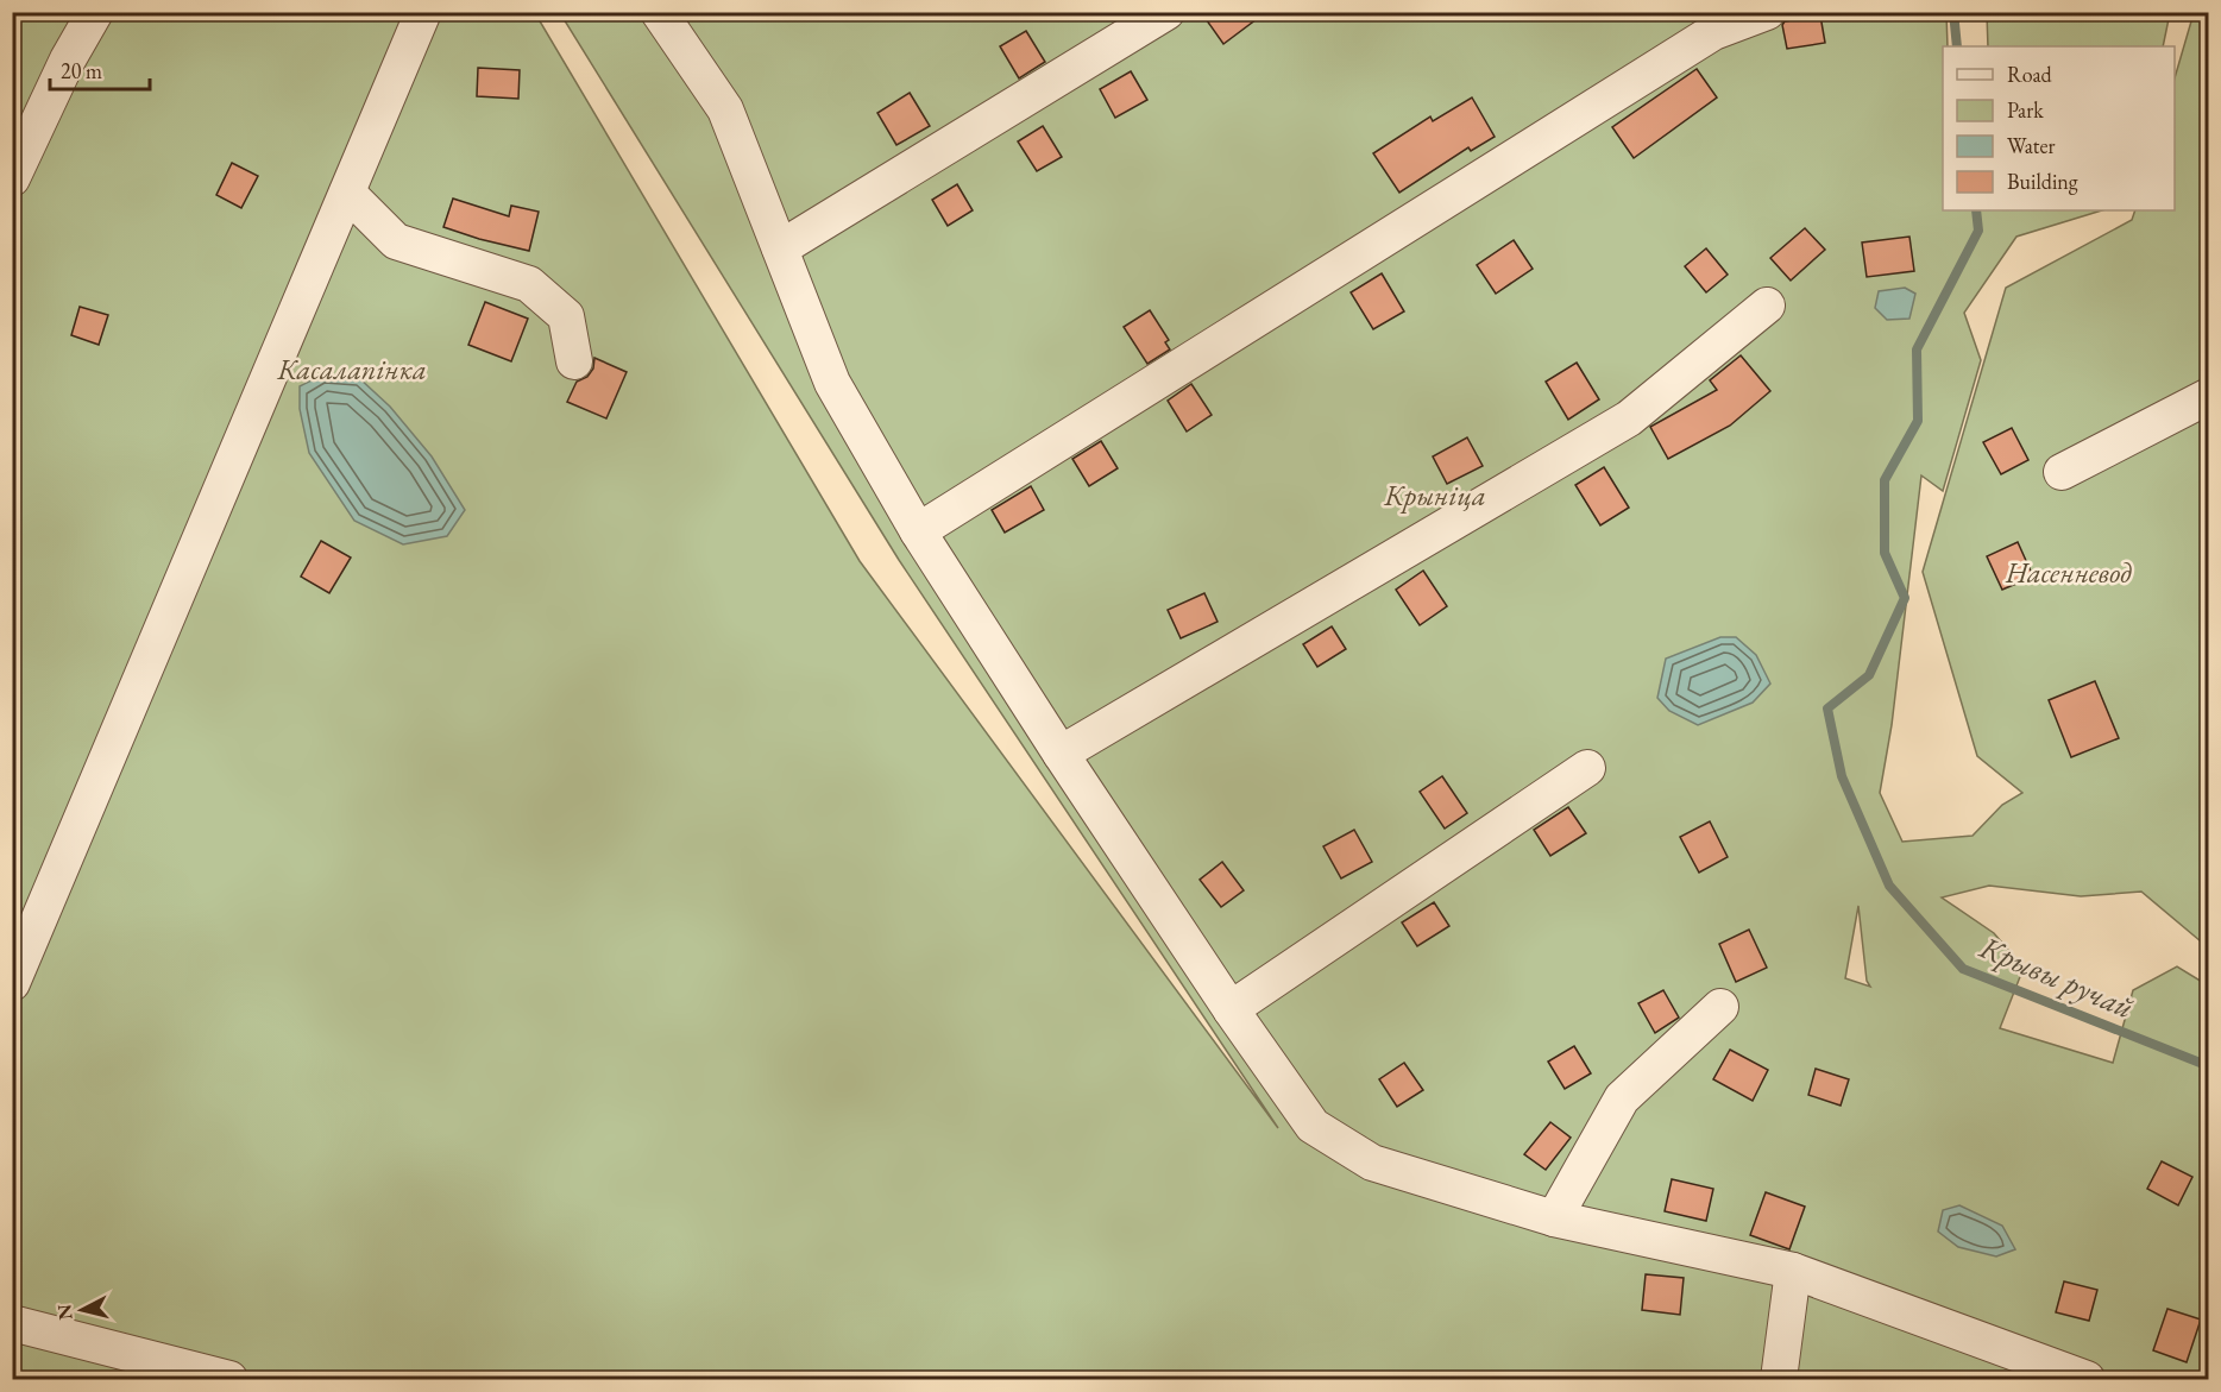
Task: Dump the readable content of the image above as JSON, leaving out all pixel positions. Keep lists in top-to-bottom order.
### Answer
{
  "water": ["Крывы ручай"],
  "parks": ["Касалапінка", "Крыніца", "Насенневод"],
  "legend": [
    "Road",
    "Park",
    "Water",
    "Building"
  ],
  "scale_bar": "20 m",
  "north": "left"
}
